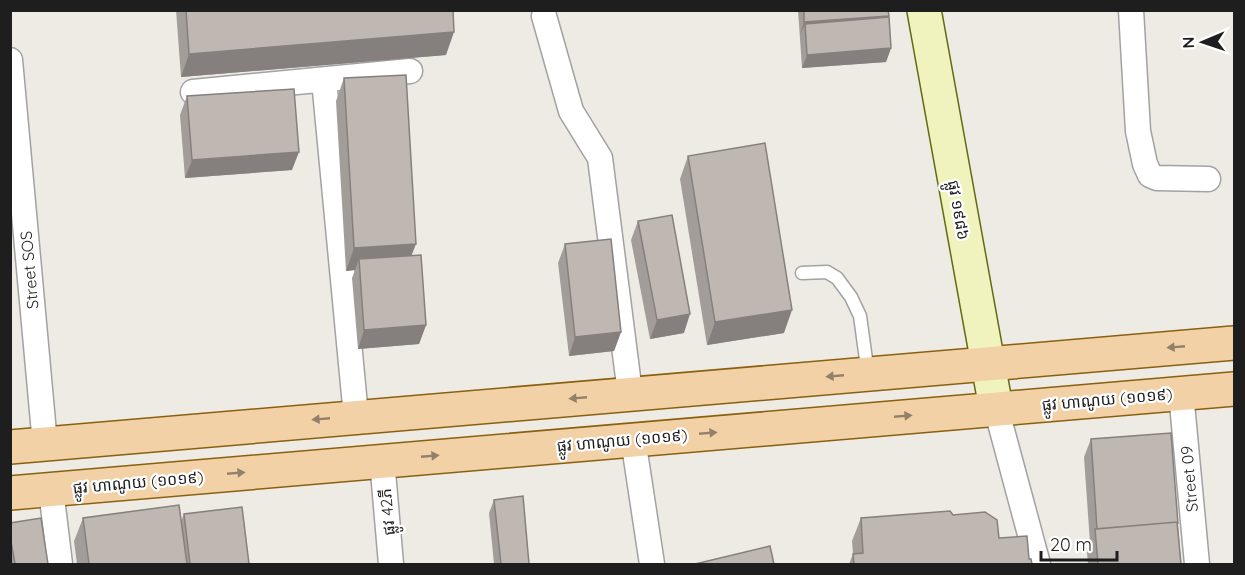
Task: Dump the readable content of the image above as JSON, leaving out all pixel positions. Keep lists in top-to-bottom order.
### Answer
{
  "streets": {
    "main road": ["ផ្លូវ ១៩៨៦", "ផ្លូវ ហាណូយ (១០១៩)"],
    "street": ["Street SOS", "Street 09", "ផ្លូវ 42ភី"]
  },
  "crossings": [
    ["ផ្លូវ ១៩៨៦", "ផ្លូវ ហាណូយ (១០១៩)"],
    ["ផ្លូវ ហាណូយ (១០១៩)", "Street 09"],
    ["ផ្លូវ ហាណូយ (១០១៩)", "ផ្លូវ 42ភី"]
  ],
  "scale_bar": "20 m",
  "north": "left"
}
